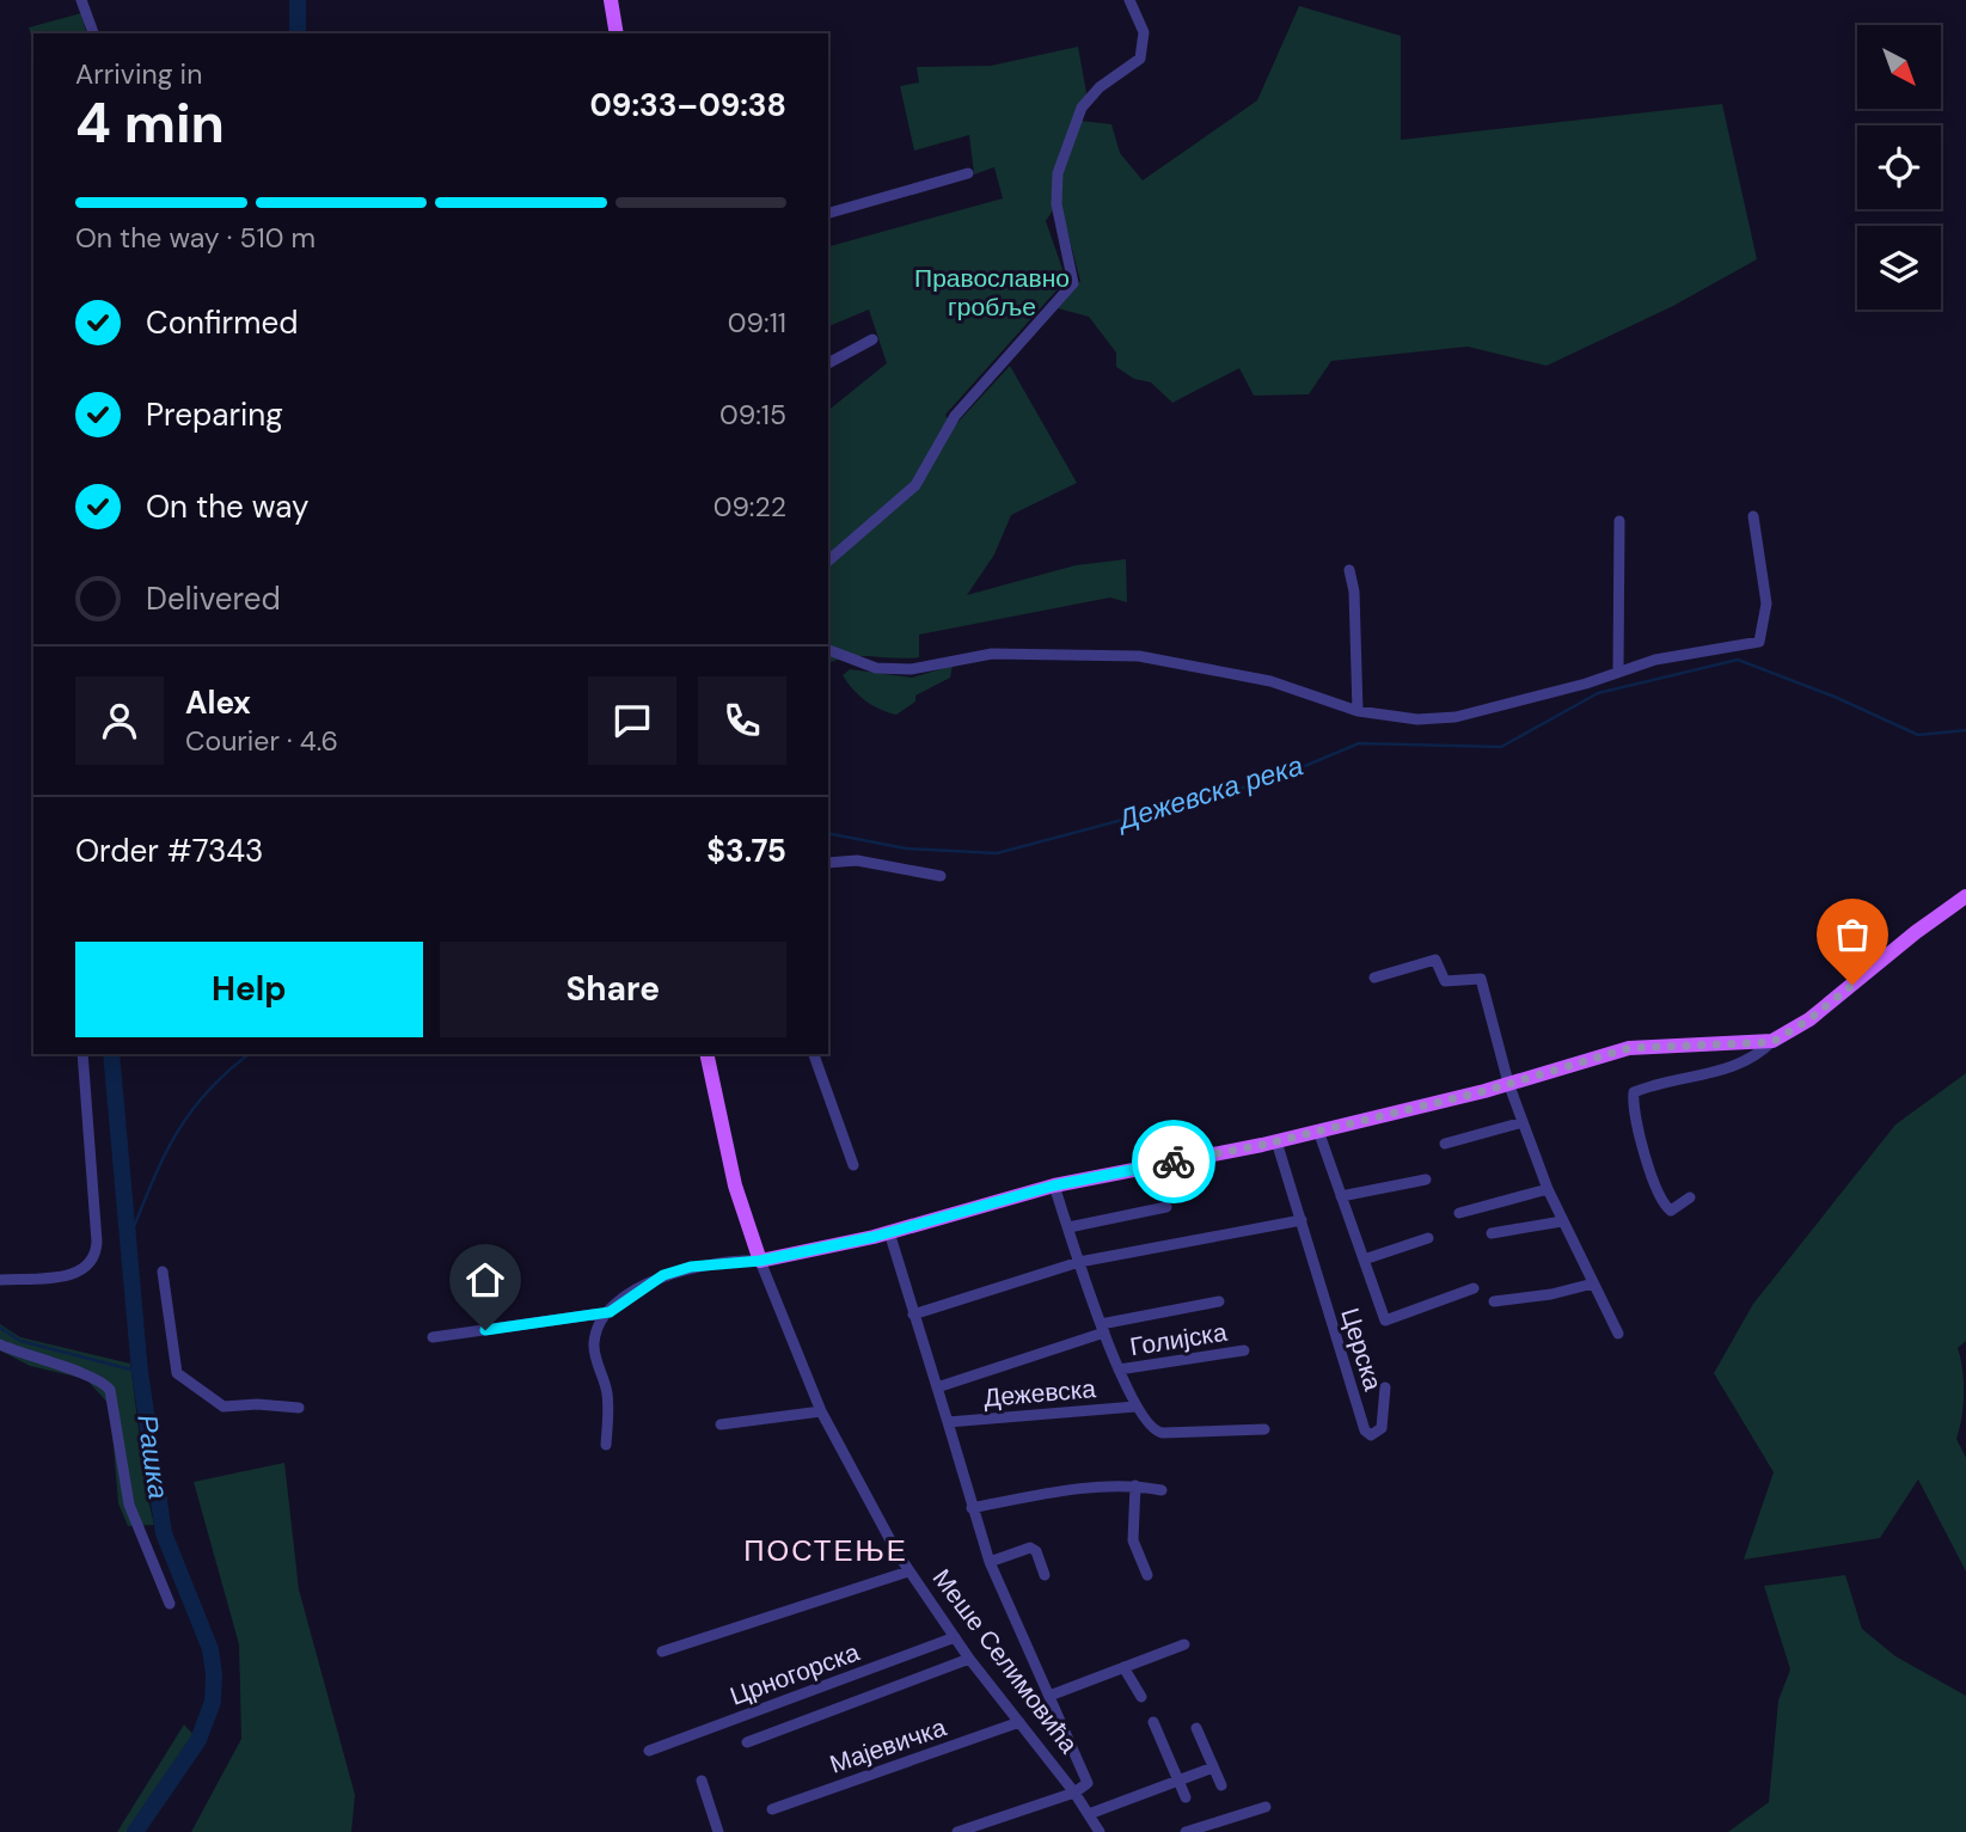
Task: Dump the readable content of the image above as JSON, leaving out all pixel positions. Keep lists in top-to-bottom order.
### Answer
{
  "streets": {
    "main road": ["Меше Селимовића"],
    "street": [
      "Голијска",
      "Церска",
      "Дежевска",
      "Црногорска",
      "Мајевичка"
    ]
  },
  "crossings": [
    ["Голијска", "Дежевска"],
    ["Меше Селимовића", "Црногорска"],
    ["Меше Селимовића", "Мајевичка"]
  ],
  "districts": ["ПОСТЕЊЕ"],
  "water": ["Дежевска река", "Рашка"],
  "parks": ["Православно гробље"],
  "north": "bottom right",
  "page": {
    "heading": ["4 min", "Arriving in", "09:33–09:38"],
    "panel": [
      "Alex",
      "Courier · 4.6",
      "Order #7343",
      "$3.75"
    ],
    "bar": "On the way · 510 m",
    "list": [
      ["Confirmed", "09:11"],
      ["Preparing", "09:15"],
      ["On the way", "09:22"],
      "Delivered"
    ],
    "buttons": ["Help", "Share"]
  }
}
